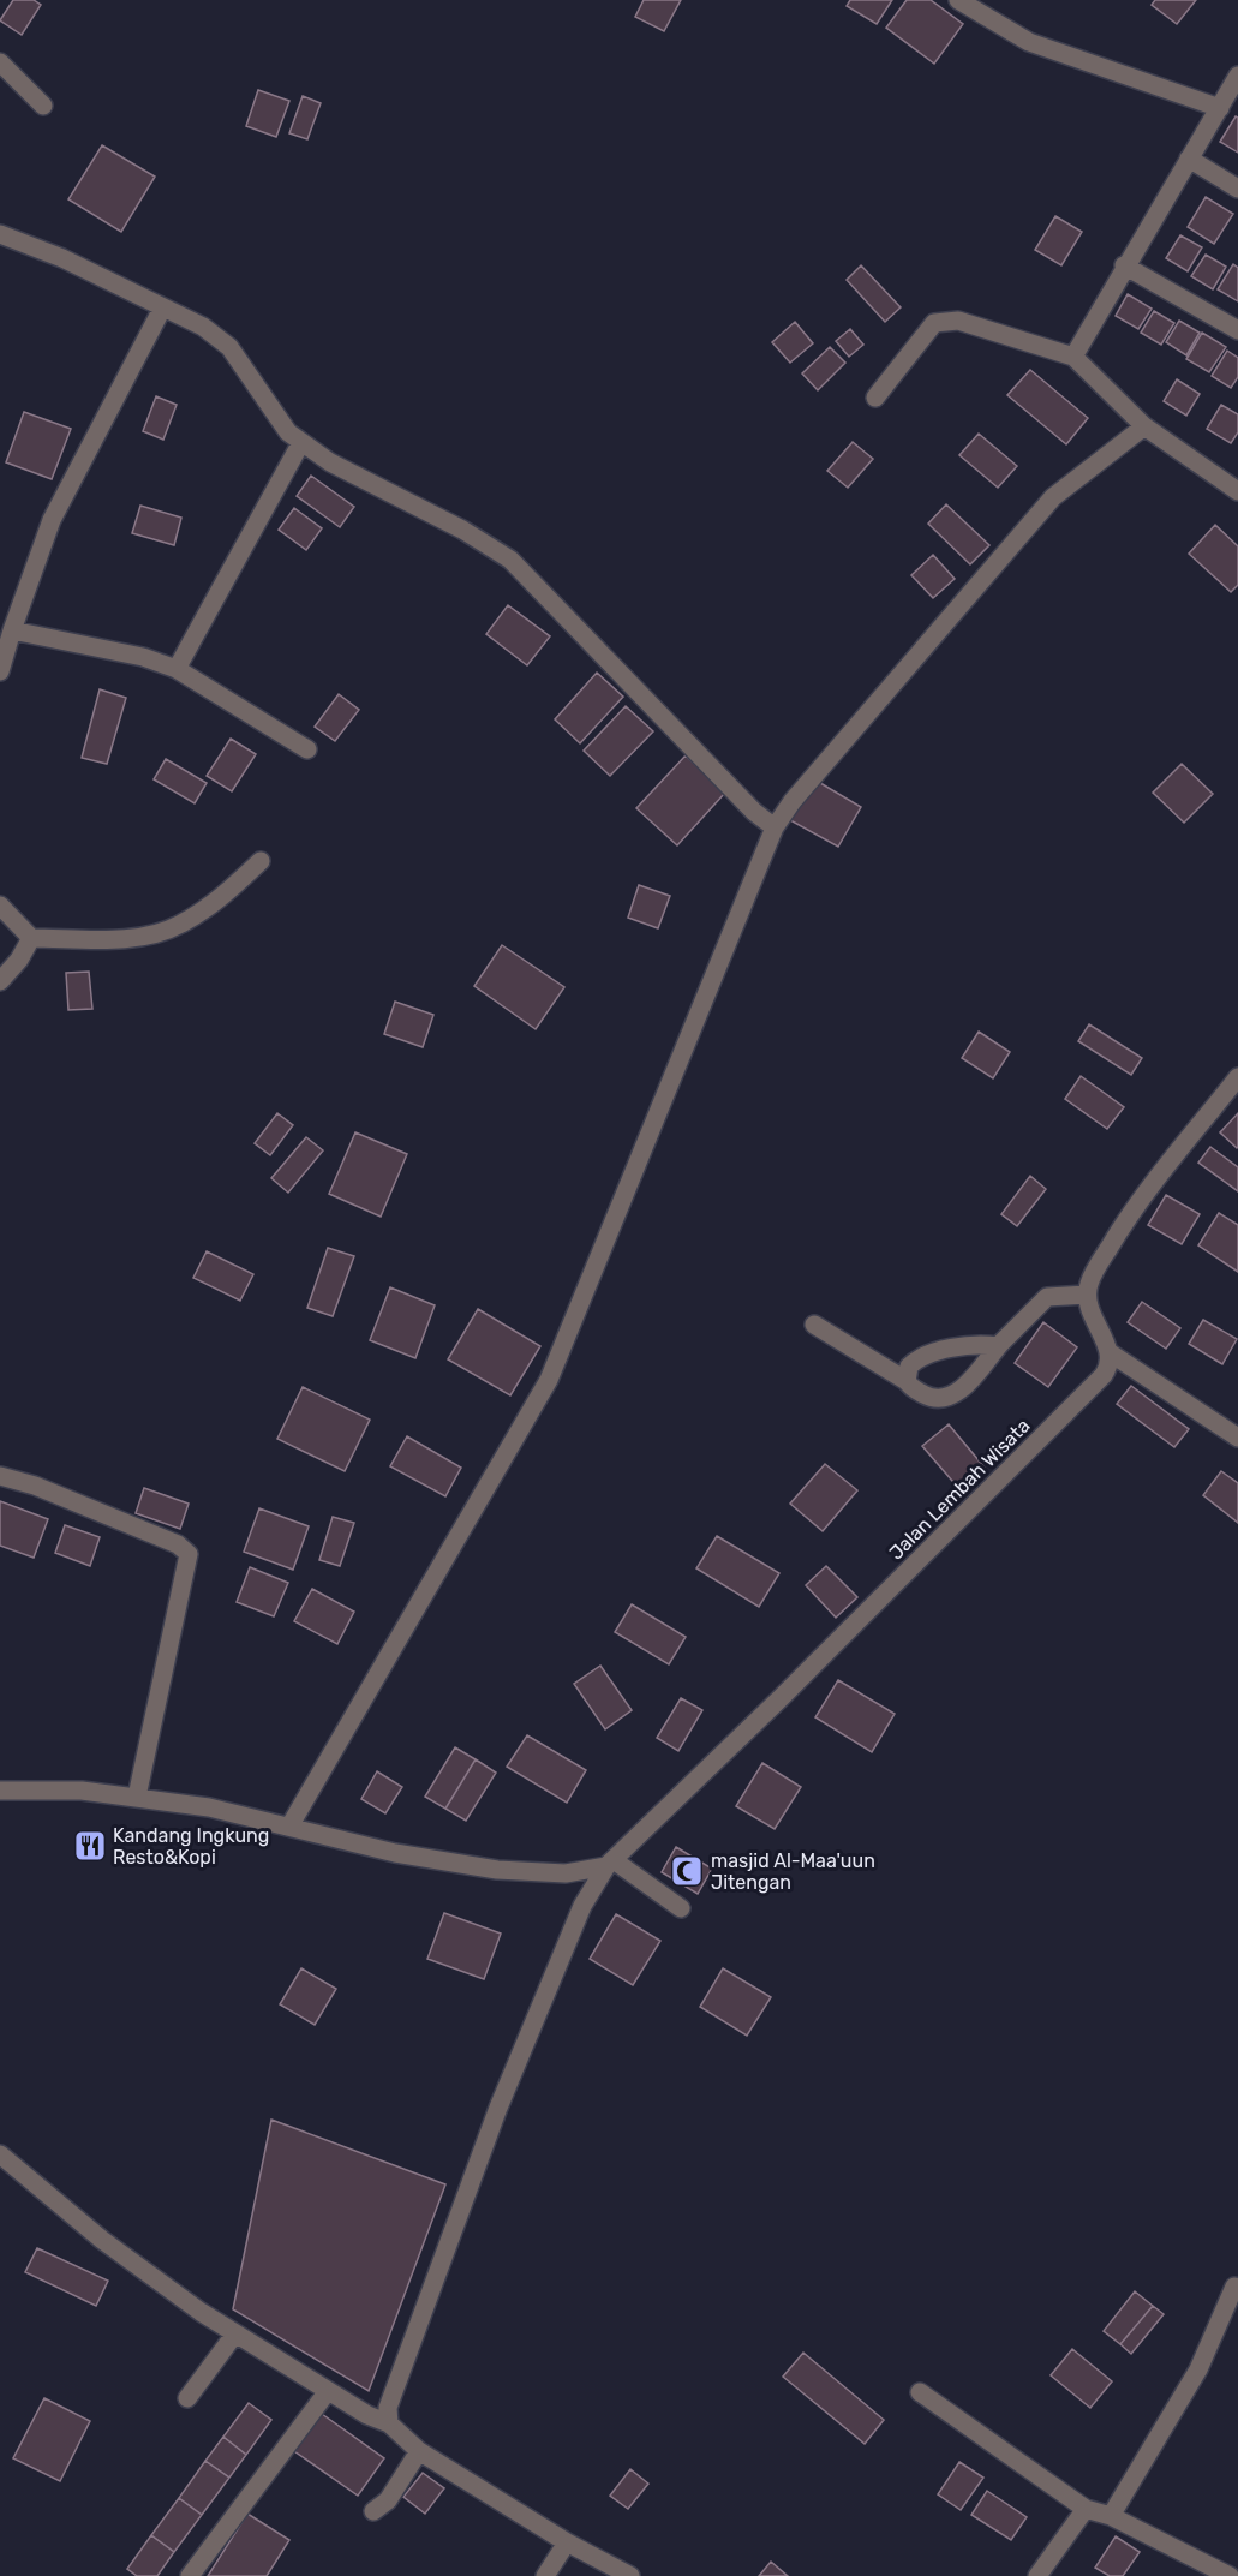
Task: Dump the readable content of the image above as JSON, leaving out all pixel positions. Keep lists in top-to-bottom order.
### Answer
{
  "streets": {
    "street": ["Jalan Lembah Wisata"]
  },
  "places": {
    "restaurant": ["Kandang Ingkung Resto&Kopi"],
    "mosque": ["masjid Al-Maa'uun Jitengan"]
  }
}
